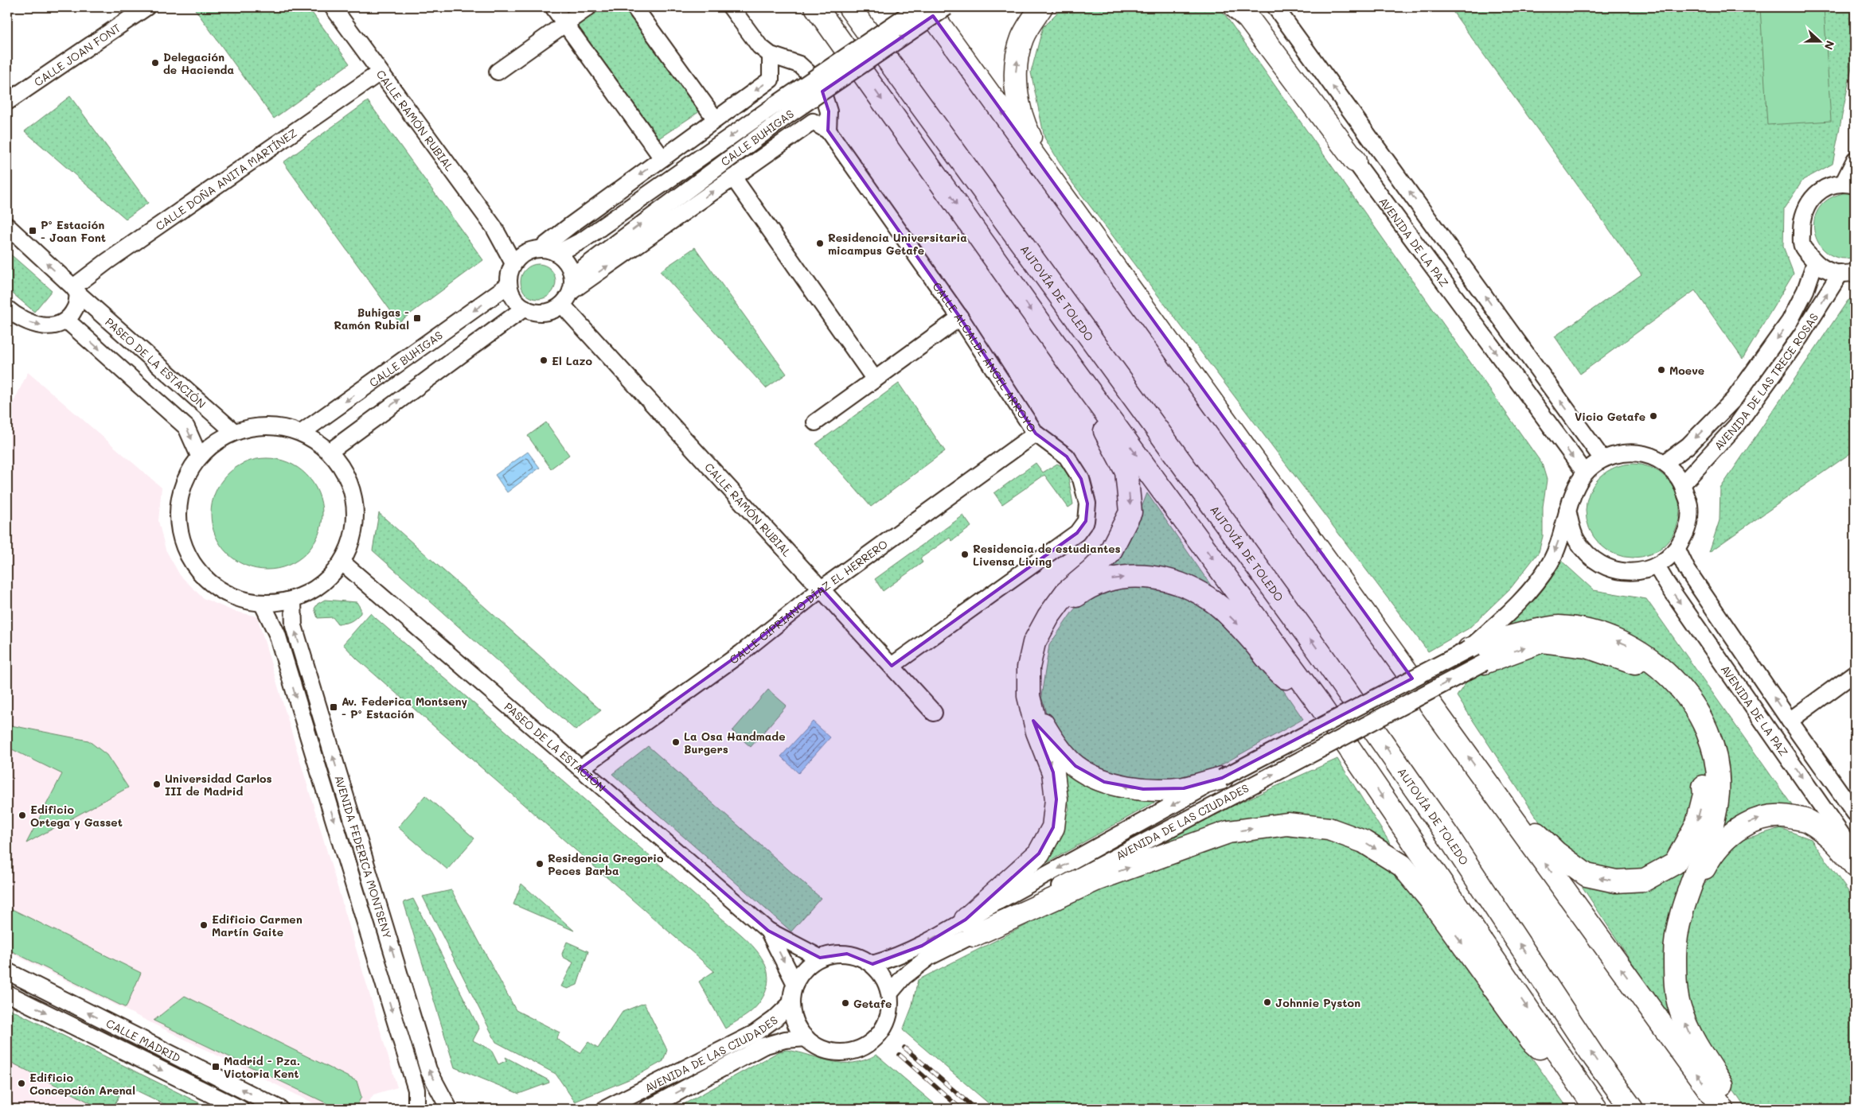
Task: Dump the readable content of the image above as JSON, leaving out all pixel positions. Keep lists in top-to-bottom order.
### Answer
{
  "streets": {
    "highway": ["AUTOVÍA DE TOLEDO"],
    "street": [
      "CALLE JOAN FONT",
      "CALLE RAMÓN RUBIAL",
      "CALLE BUHIGAS",
      "CALLE DOÑA ANITA MARTÍNEZ",
      "AVENIDA DE LA PAZ",
      "CALLE ALCALDE ÁNGEL ARROYO",
      "PASEO DE LA ESTACIÓN",
      "AVENIDA DE LAS TRECE ROSAS",
      "CALLE CIPRIANO DÍAZ EL HERRERO",
      "AVENIDA DE LAS CIUDADES",
      "AVENIDA FEDERICA MONTSENY",
      "CALLE MADRID"
    ]
  },
  "crossings": [
    ["CALLE RAMÓN RUBIAL", "CALLE BUHIGAS"],
    ["CALLE RAMÓN RUBIAL", "CALLE DOÑA ANITA MARTÍNEZ"],
    ["CALLE RAMÓN RUBIAL", "CALLE ALCALDE ÁNGEL ARROYO"],
    ["CALLE RAMÓN RUBIAL", "CALLE CIPRIANO DÍAZ EL HERRERO"],
    ["CALLE DOÑA ANITA MARTÍNEZ", "PASEO DE LA ESTACIÓN"],
    ["AVENIDA DE LA PAZ", "AVENIDA DE LAS TRECE ROSAS"],
    ["AVENIDA DE LA PAZ", "AVENIDA DE LAS CIUDADES"],
    ["CALLE ALCALDE ÁNGEL ARROYO", "CALLE CIPRIANO DÍAZ EL HERRERO"],
    ["PASEO DE LA ESTACIÓN", "CALLE CIPRIANO DÍAZ EL HERRERO"],
    ["PASEO DE LA ESTACIÓN", "AVENIDA DE LAS CIUDADES"],
    ["AVENIDA DE LAS TRECE ROSAS", "AVENIDA DE LAS CIUDADES"]
  ],
  "places": {
    "other": [
      "Delegación de Hacienda",
      "Residencia Universitaria micampus Getafe",
      "El Lazo",
      "Moeve",
      "Vicio Getafe",
      "Residencia de estudiantes Livensa Living",
      "La Osa Handmade Burgers",
      "Universidad Carlos III de Madrid",
      "Edificio Ortega y Gasset",
      "Residencia Gregorio Peces Barba",
      "Edificio Carmen Martín Gaite",
      "Johnnie Pyston",
      "Getafe",
      "Edificio Concepción Arenal"
    ],
    "transit": [
      "Pº Estación - Joan Font",
      "Buhigas - Ramón Rubial",
      "Av. Federica Montseny - Pº Estación",
      "Madrid - Pza. Victoria Kent"
    ]
  },
  "north": "right"
}
